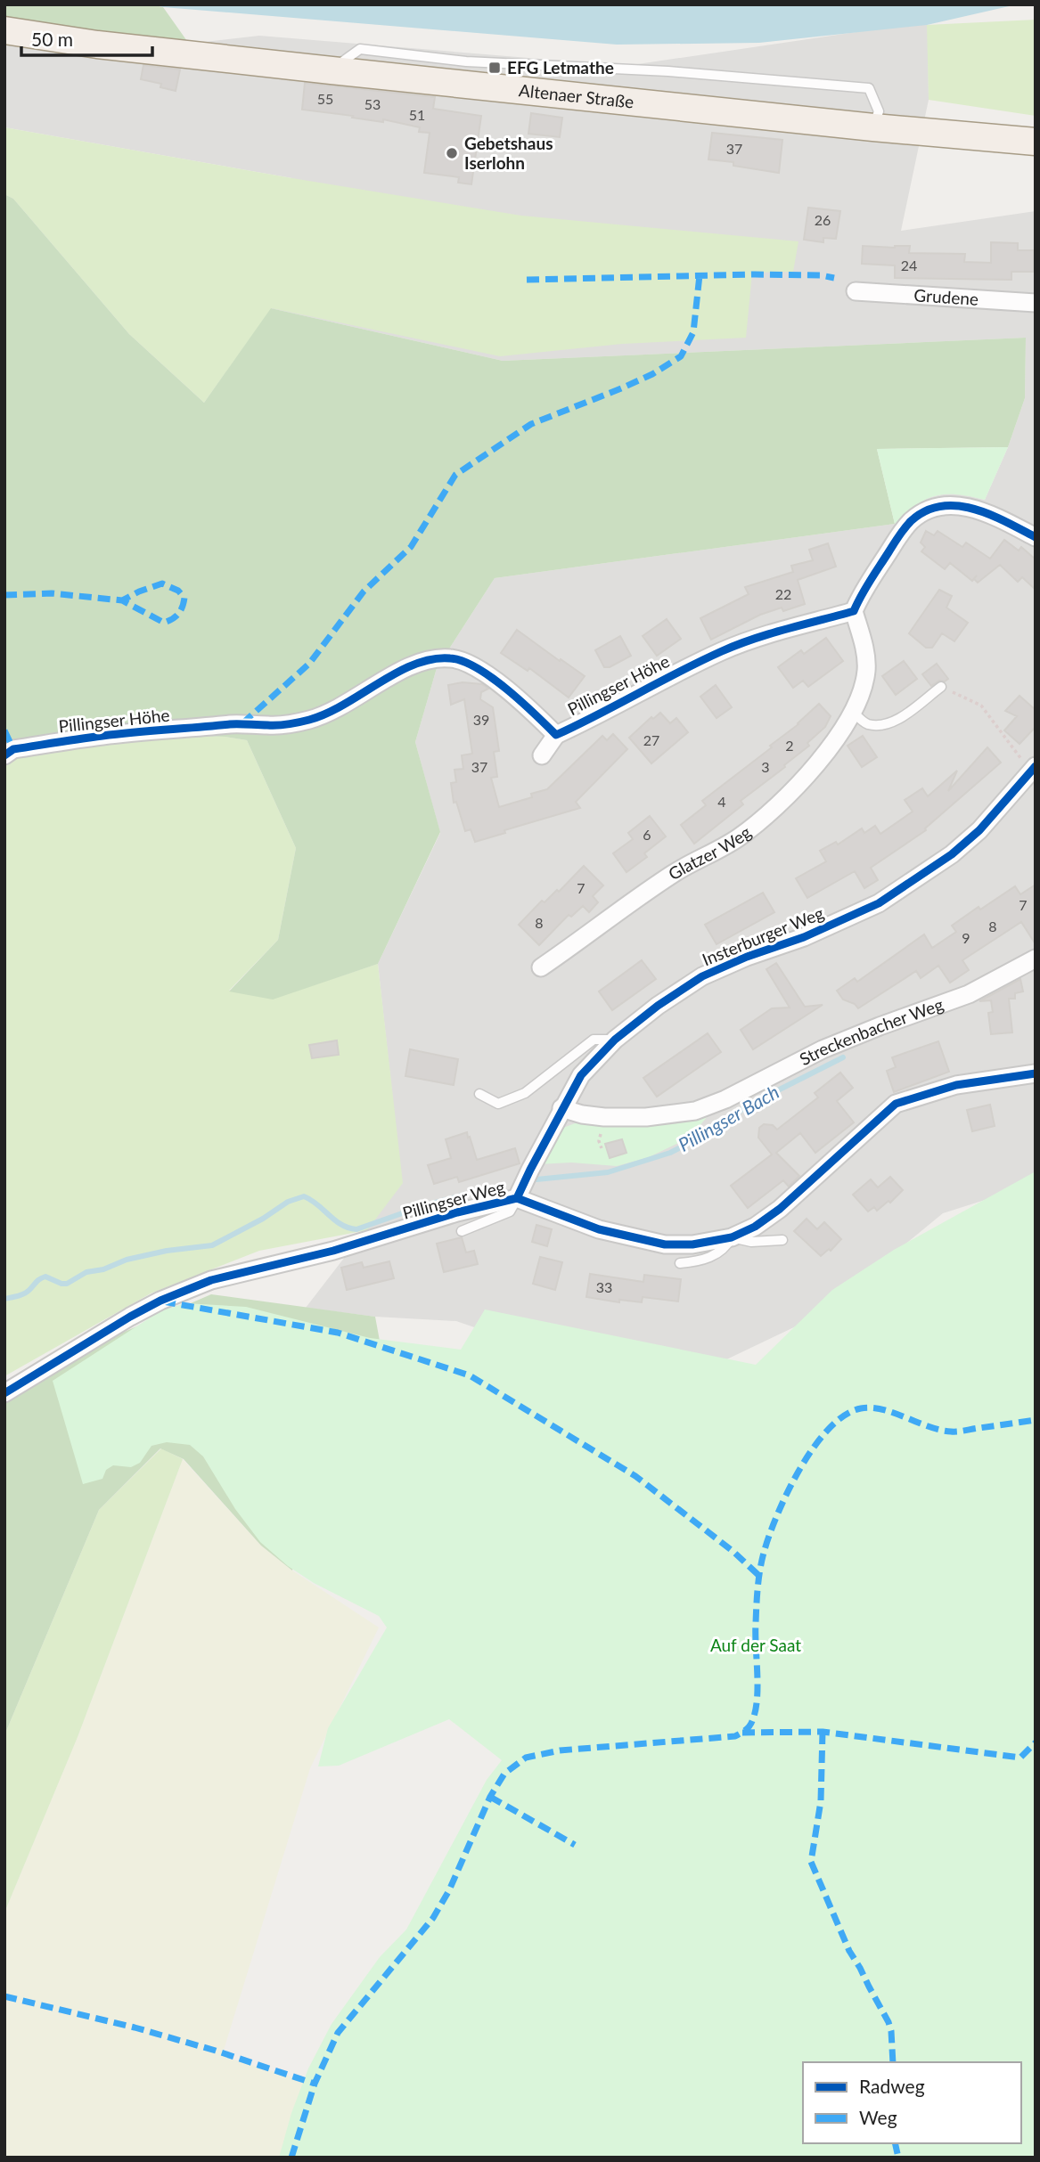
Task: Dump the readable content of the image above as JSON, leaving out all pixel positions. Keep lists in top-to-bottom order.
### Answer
{
  "streets": {
    "main road": ["Altenaer Straße"],
    "street": [
      "Grudene",
      "Pillingser Höhe",
      "Glatzer Weg",
      "Insterburger Weg",
      "Streckenbacher Weg",
      "Pillingser Weg"
    ]
  },
  "crossings": [
    ["Pillingser Höhe", "Glatzer Weg"],
    ["Insterburger Weg", "Streckenbacher Weg"],
    ["Insterburger Weg", "Pillingser Weg"]
  ],
  "water": ["Pillingser Bach"],
  "parks": ["Auf der Saat"],
  "places": {
    "transit": ["EFG Letmathe"],
    "other": ["Gebetshaus Iserlohn"]
  },
  "house_numbers": [
    "55",
    "53",
    "51",
    "37",
    "26",
    "24",
    "22",
    "39",
    "27",
    "2",
    "37",
    "3",
    "4",
    "6",
    "7",
    "7",
    "8",
    "8",
    "9",
    "33"
  ],
  "legend": ["Radweg", "Weg"],
  "scale_bar": "50 m"
}
